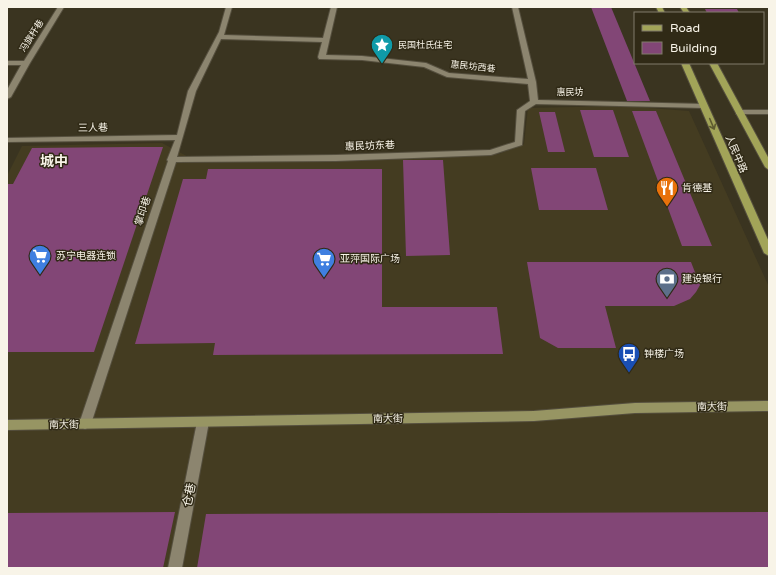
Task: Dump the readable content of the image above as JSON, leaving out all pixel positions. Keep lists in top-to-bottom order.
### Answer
{
  "streets": {
    "main road": ["人民中路", "南大街"],
    "street": [
      "冯旗杆巷",
      "惠民坊西巷",
      "惠民坊",
      "三人巷",
      "惠民坊东巷",
      "掌印巷",
      "仓巷"
    ]
  },
  "crossings": [
    ["惠民坊", "惠民坊东巷"],
    ["惠民坊", "人民中路"],
    ["三人巷", "掌印巷"],
    ["惠民坊东巷", "掌印巷"],
    ["掌印巷", "南大街"],
    ["南大街", "仓巷"]
  ],
  "districts": ["城中"],
  "places": {
    "place": ["民国杜氏住宅"],
    "restaurant": ["肯德基"],
    "supermarket": ["苏宁电器连锁", "亚萍国际广场"],
    "bank": ["建设银行"],
    "bus stop": ["钟楼广场"]
  },
  "legend": ["Road", "Building"]
}
